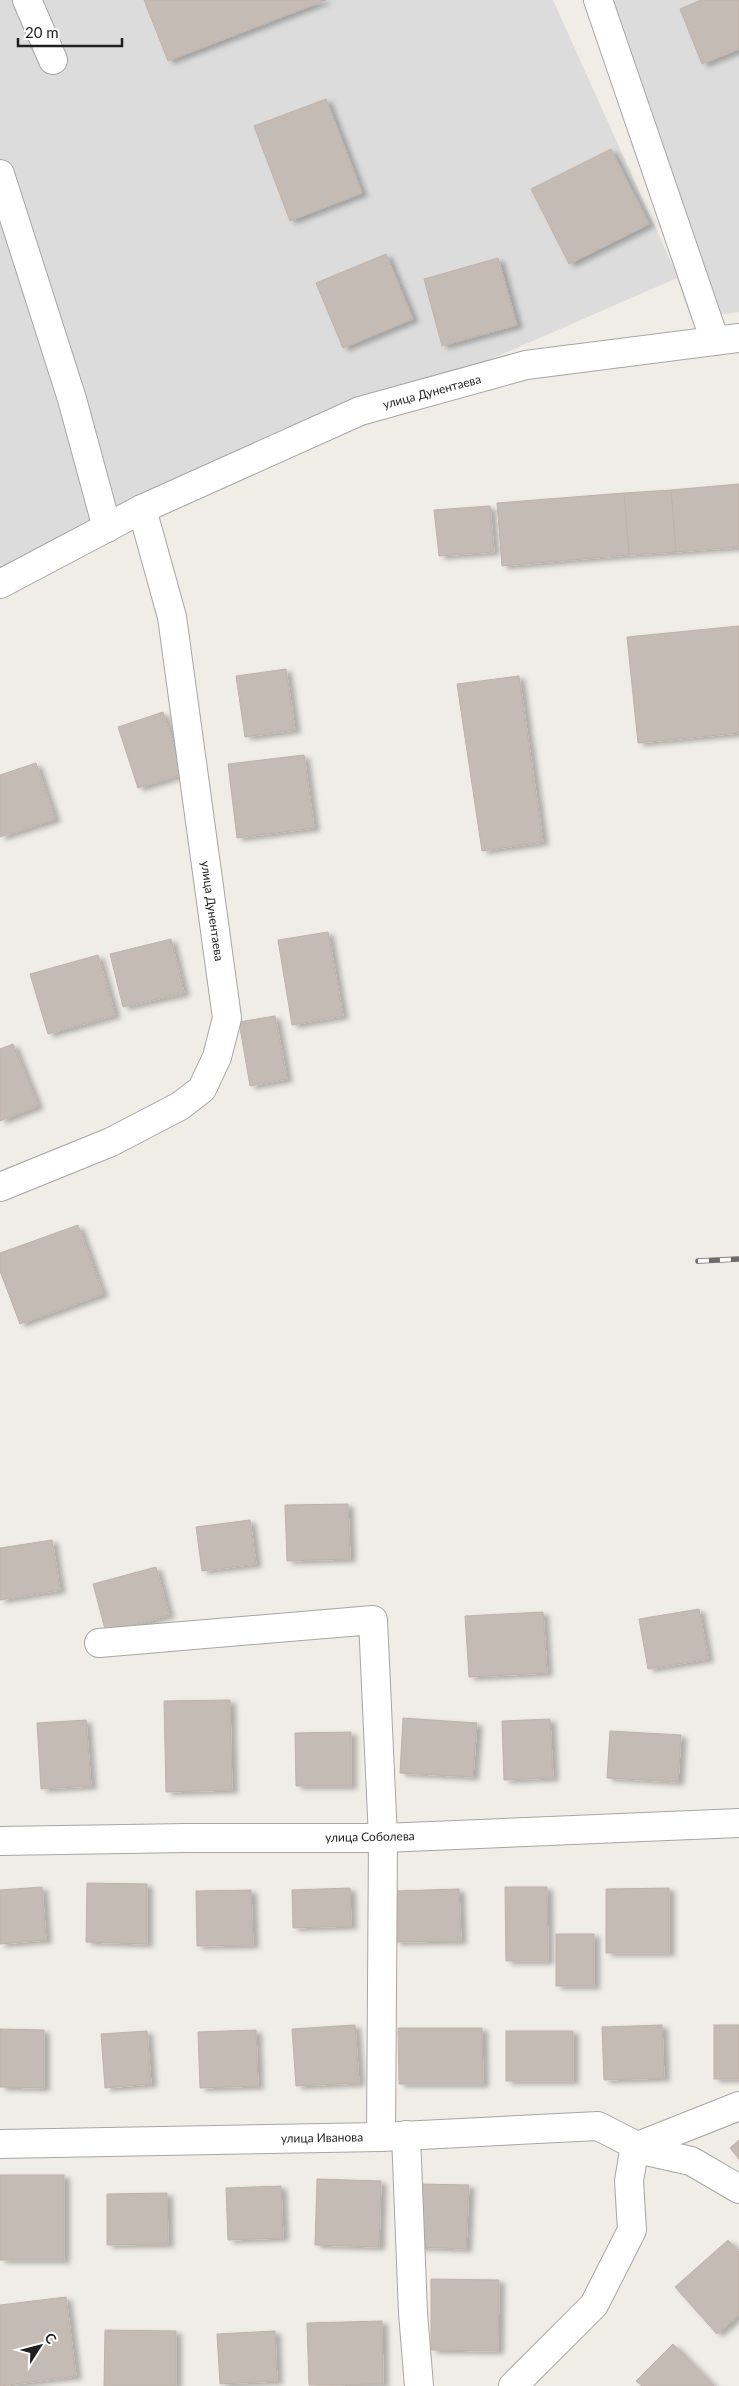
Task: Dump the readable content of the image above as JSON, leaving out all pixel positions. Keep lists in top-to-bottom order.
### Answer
{
  "streets": {
    "street": ["улица Дунентаева", "улица Соболева", "улица Иванова"]
  },
  "scale_bar": "20 m",
  "north": "top right"
}
